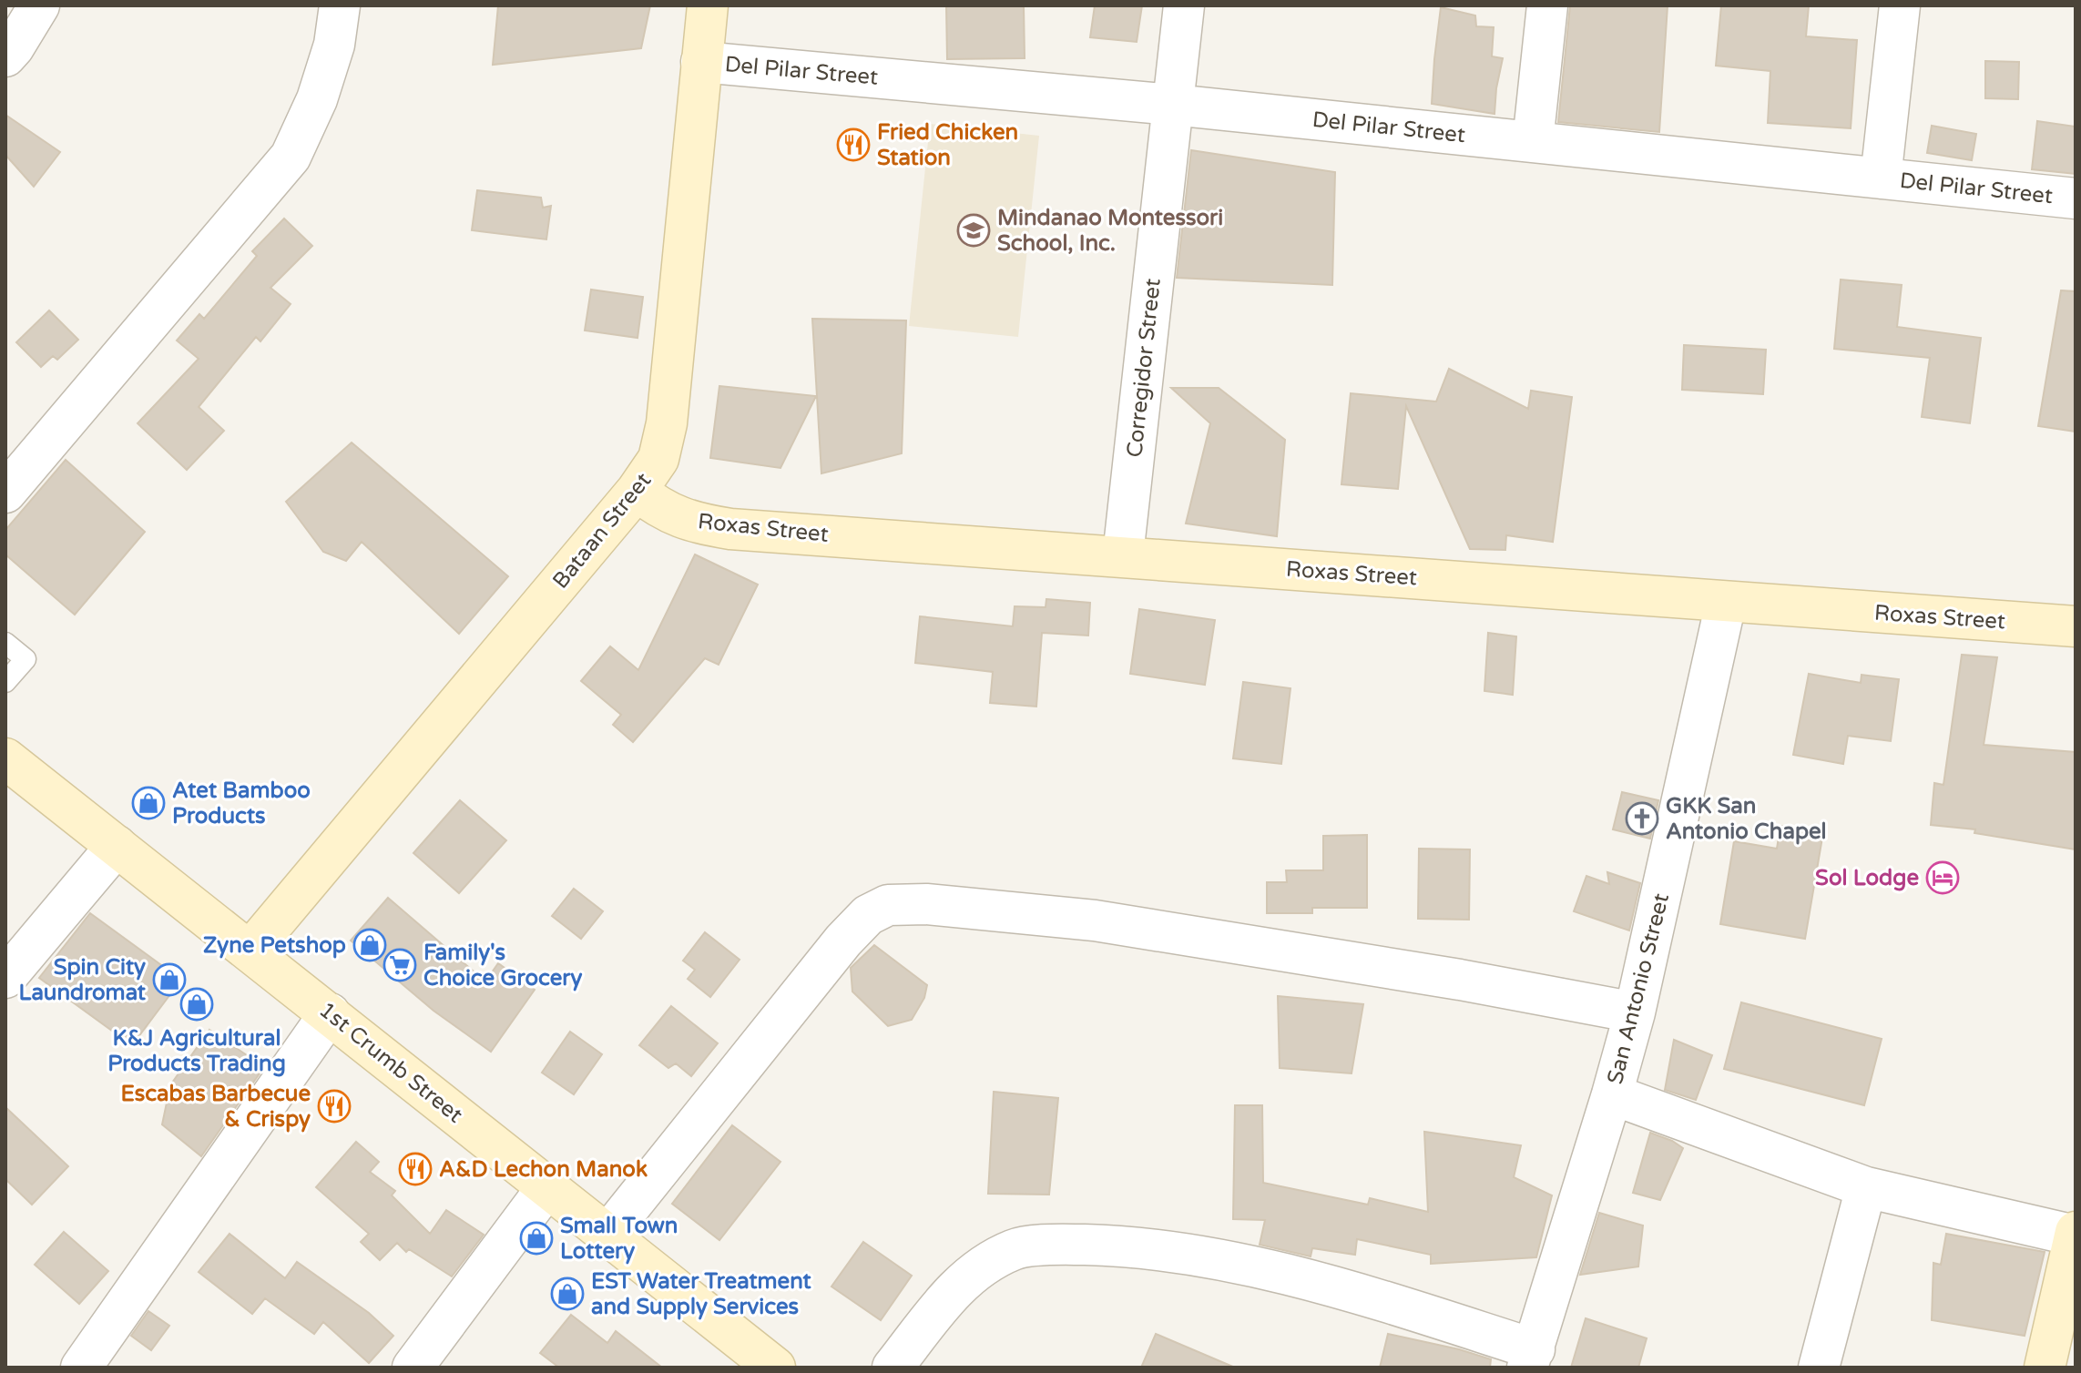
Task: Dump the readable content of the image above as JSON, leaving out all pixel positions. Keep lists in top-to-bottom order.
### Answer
{
  "streets": {
    "street": [
      "Del Pilar Street",
      "Corregidor Street",
      "Roxas Street",
      "Bataan Street",
      "San Antonio Street",
      "1st Crumb Street"
    ]
  },
  "crossings": [
    ["Del Pilar Street", "Corregidor Street"],
    ["Del Pilar Street", "Bataan Street"],
    ["Corregidor Street", "Roxas Street"],
    ["Roxas Street", "Bataan Street"],
    ["Roxas Street", "San Antonio Street"],
    ["Bataan Street", "1st Crumb Street"]
  ],
  "places": {
    "restaurant": ["Fried Chicken Station", "Escabas Barbecue & Crispy", "A&D Lechon Manok"],
    "school or university": ["Mindanao Montessori School, Inc."],
    "shop": [
      "Atet Bamboo Products",
      "Zyne Petshop",
      "Spin City Laundromat",
      "K&J Agricultural Products Trading",
      "Small Town Lottery",
      "EST Water Treatment and Supply Services"
    ],
    "church": ["GKK San Antonio Chapel"],
    "hotel": ["Sol Lodge"],
    "supermarket": ["Family's Choice Grocery"]
  }
}
